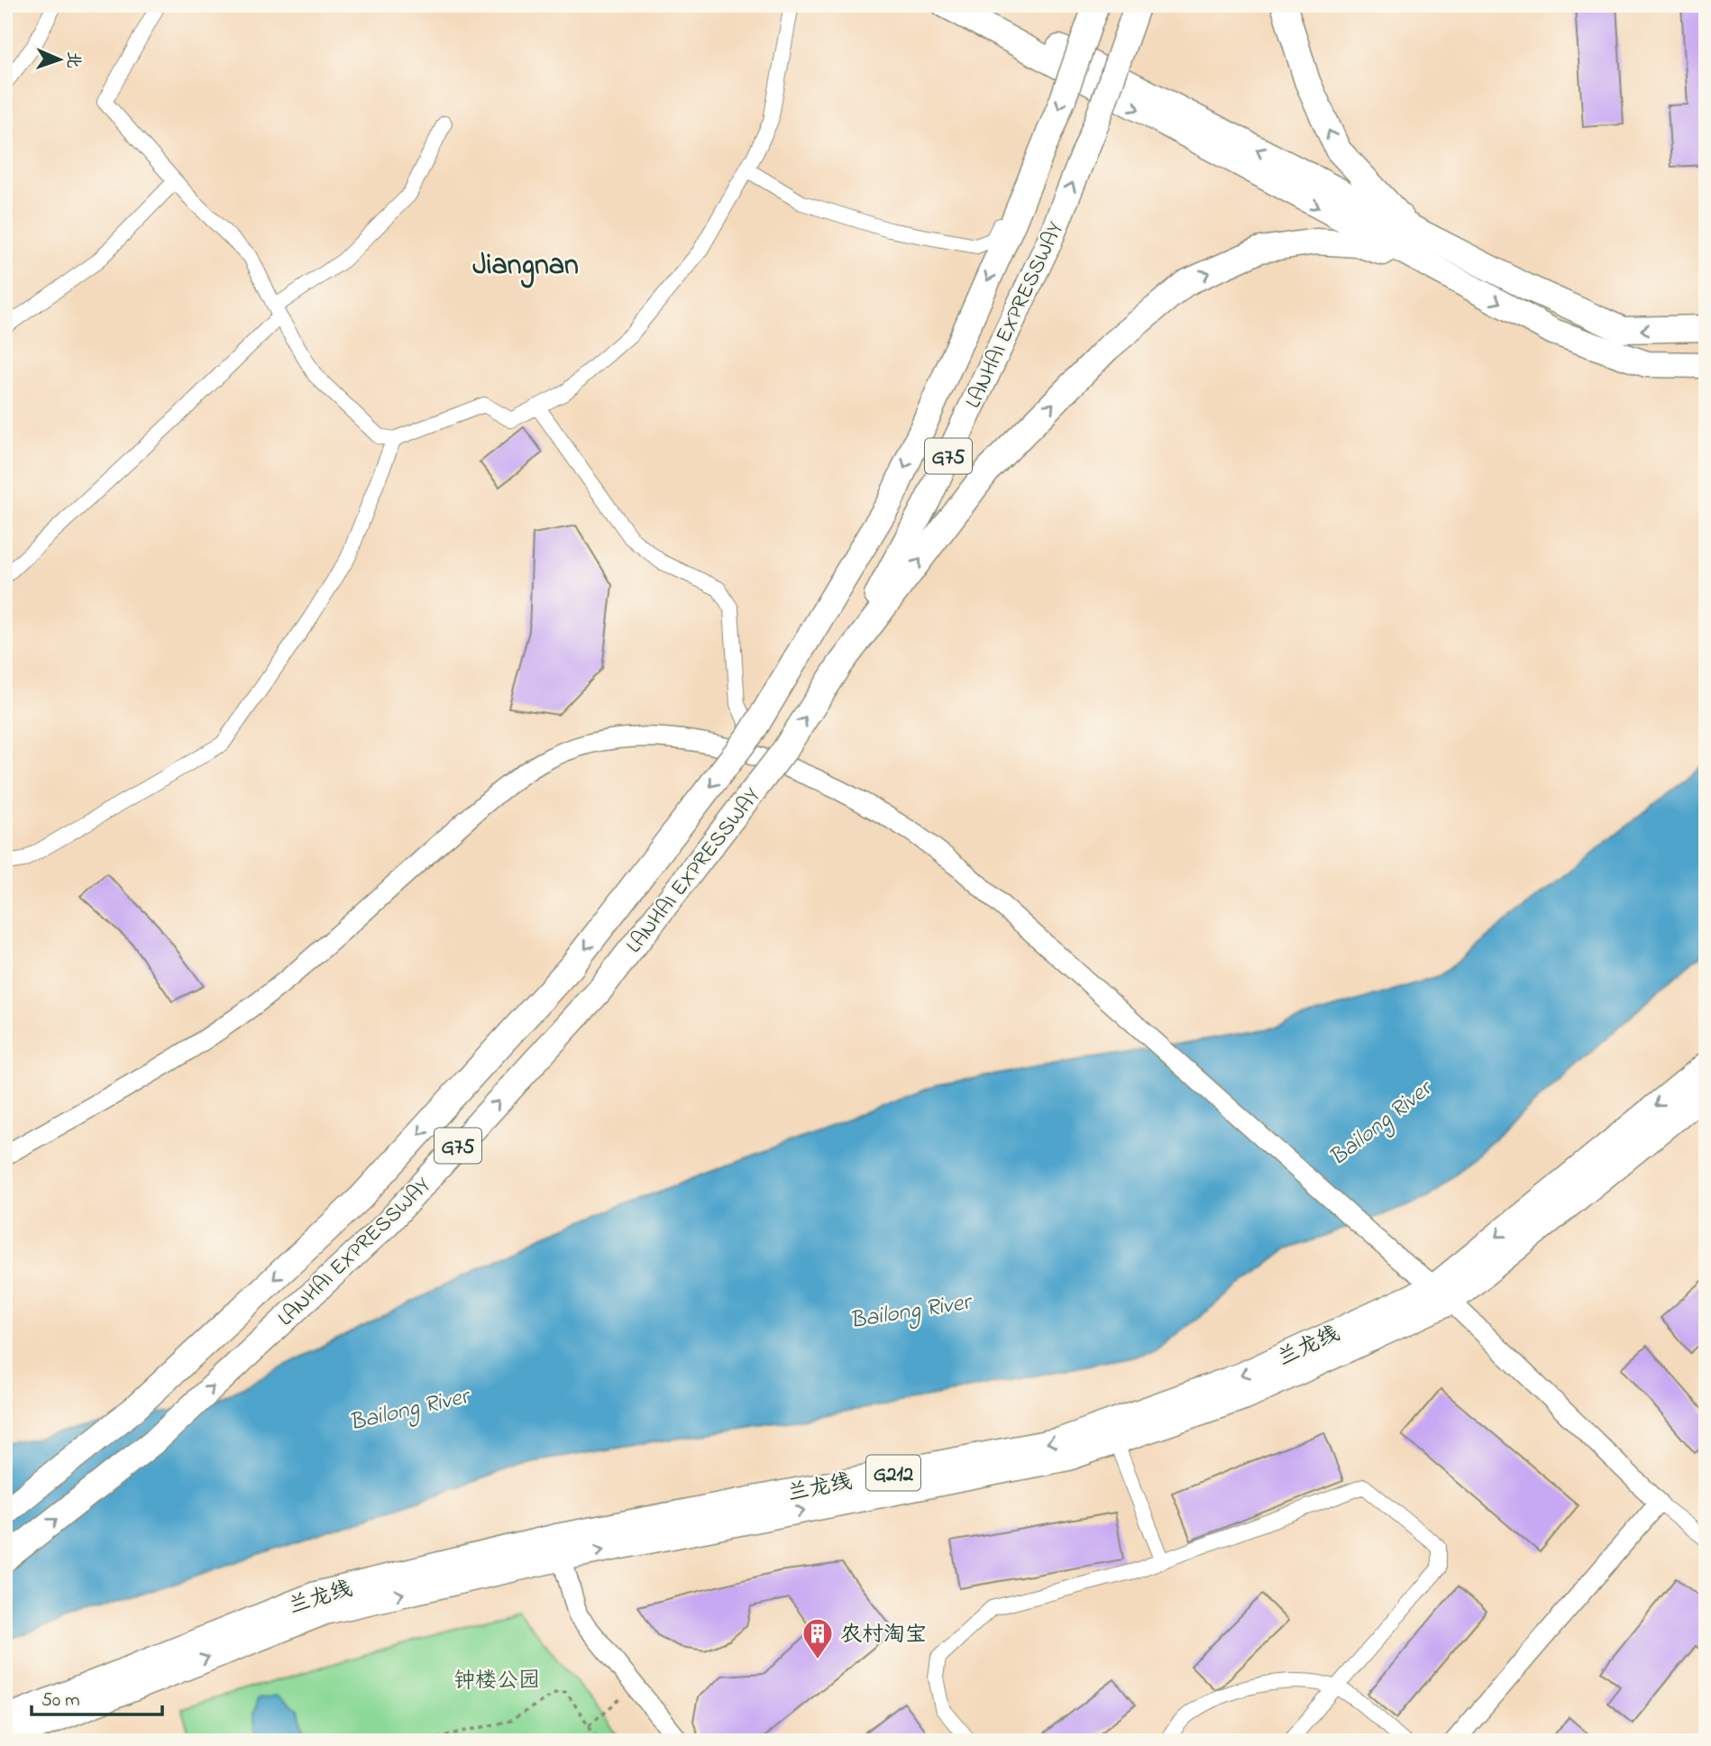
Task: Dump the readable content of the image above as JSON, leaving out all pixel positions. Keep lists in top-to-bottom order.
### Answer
{
  "streets": {
    "highway": [
      "LANHAI EXPRESSWAY",
      "G75",
      "兰龙线",
      "G212"
    ]
  },
  "districts": ["Jiangnan"],
  "water": ["Bailong River"],
  "parks": ["钟楼公园"],
  "places": {
    "building": ["农村淘宝"]
  },
  "scale_bar": "50 m",
  "north": "right"
}
